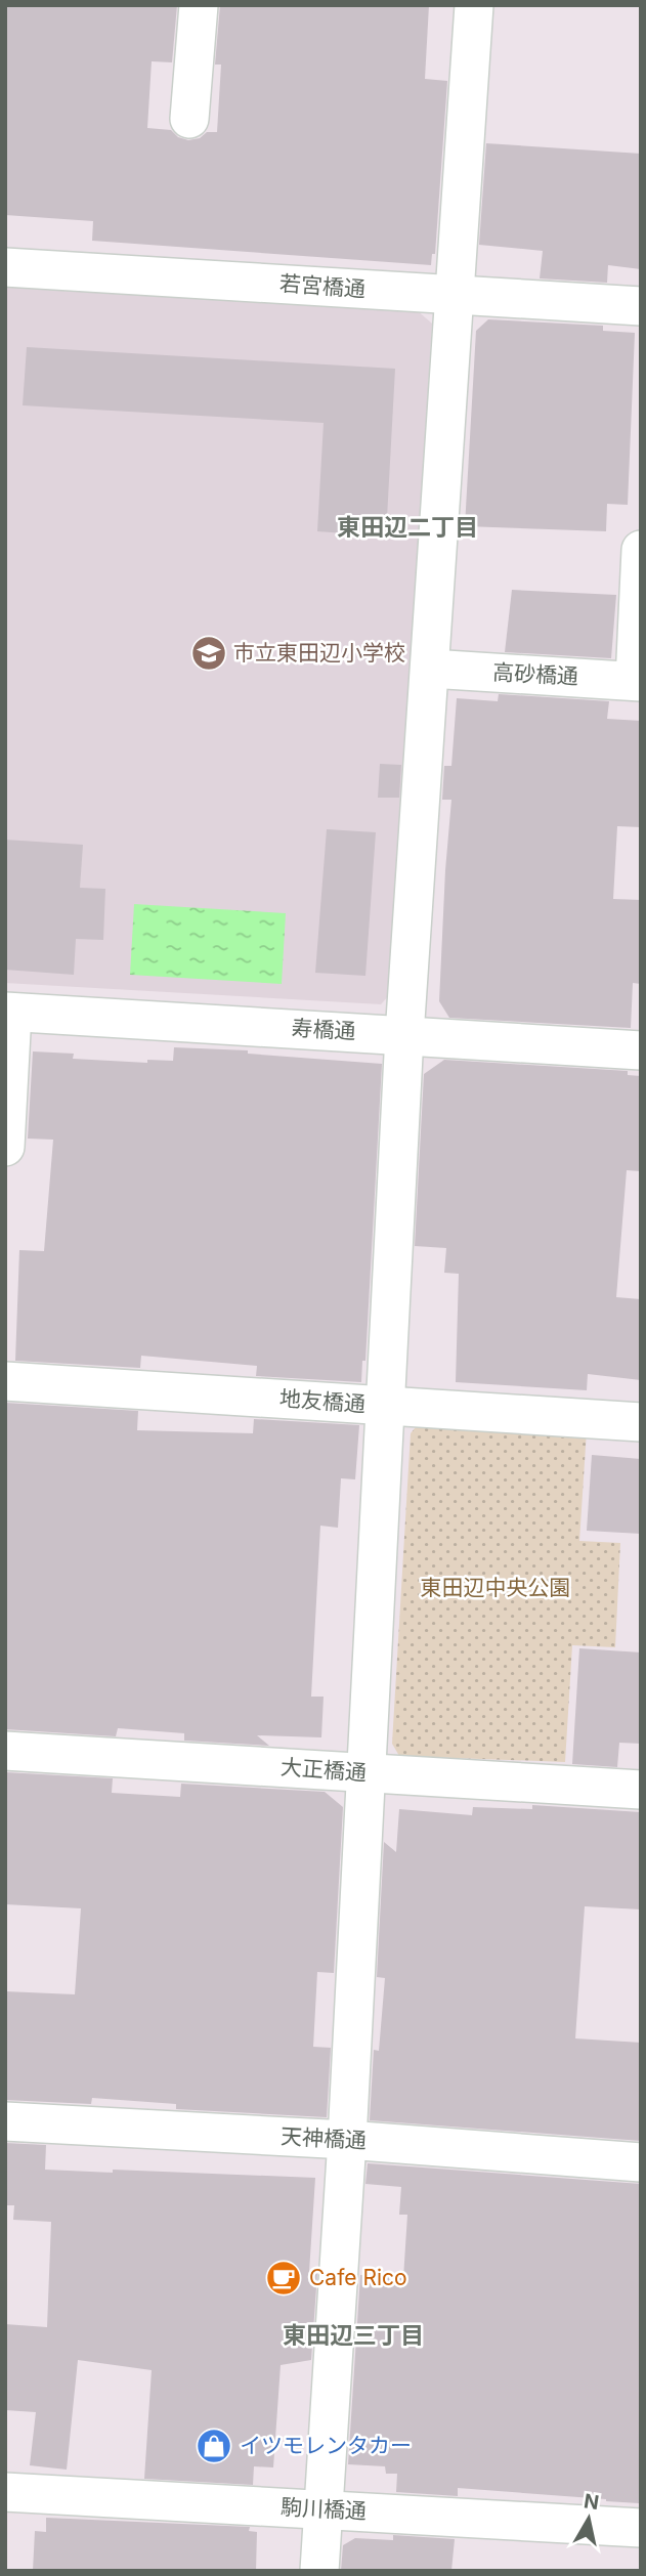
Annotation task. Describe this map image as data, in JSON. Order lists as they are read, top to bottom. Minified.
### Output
{"streets":{"street":["若宮橋通","高砂橋通","寿橋通","地友橋通","大正橋通","天神橋通","駒川橋通"]},"districts":["東田辺二丁目","東田辺三丁目"],"parks":["東田辺中央公園"],"places":{"school or university":["市立東田辺小学校"],"cafe":["Cafe Rico"],"shop":["イツモレンタカー"]},"north":"top"}
